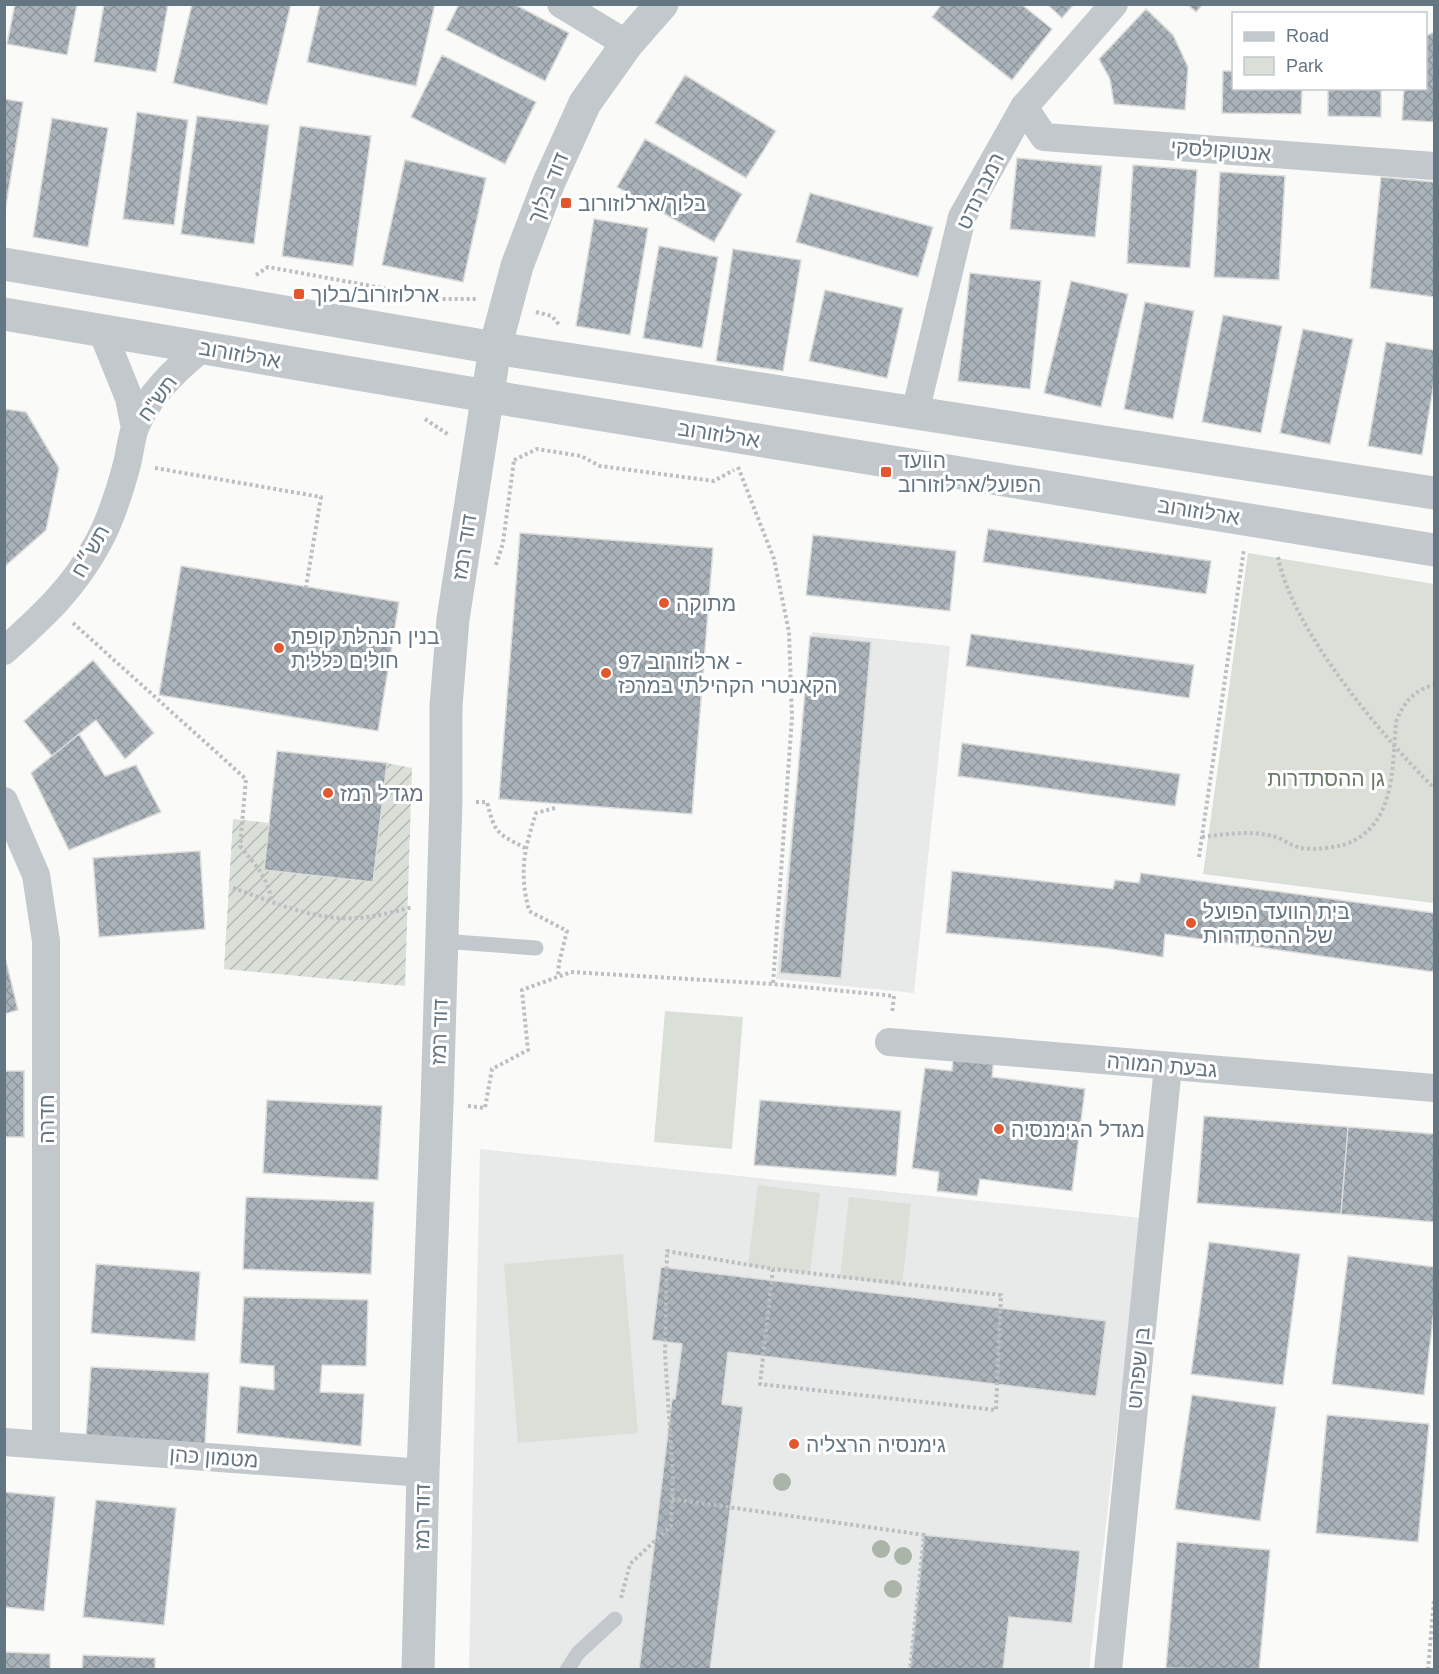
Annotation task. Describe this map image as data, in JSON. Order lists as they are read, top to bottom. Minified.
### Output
{"streets":{"street":["אנטוקולסקי","דוד בלוך","רמברנדט","ארלוזורוב","תש\"ח","דוד רמז","תש״ח","גבעת המורה","חדרה","בן שפרוט","מטמון כהן"]},"crossings":[["אנטוקולסקי","רמברנדט"],["דוד בלוך","ארלוזורוב"],["דוד בלוך","דוד רמז"],["ארלוזורוב","תש\"ח"],["ארלוזורוב","דוד רמז"],["תש\"ח","תש״ח"],["דוד רמז","מטמון כהן"],["גבעת המורה","בן שפרוט"],["חדרה","מטמון כהן"]],"parks":["גן ההסתדרות"],"places":{"transit":["בלוך/ארלוזורוב","ארלוזורוב/בלוך","הוועד הפועל/ארלוזורוב"],"other":["מתוקה","בנין הנהלת קופת חולים כללית","ארלוזורוב 97 - הקאנטרי הקהילתי במרכז","מגדל רמז","בית הוועד הפועל של ההסתדרות","מגדל הגימנסיה","גימנסיה הרצליה"]},"legend":["Road","Park"]}
